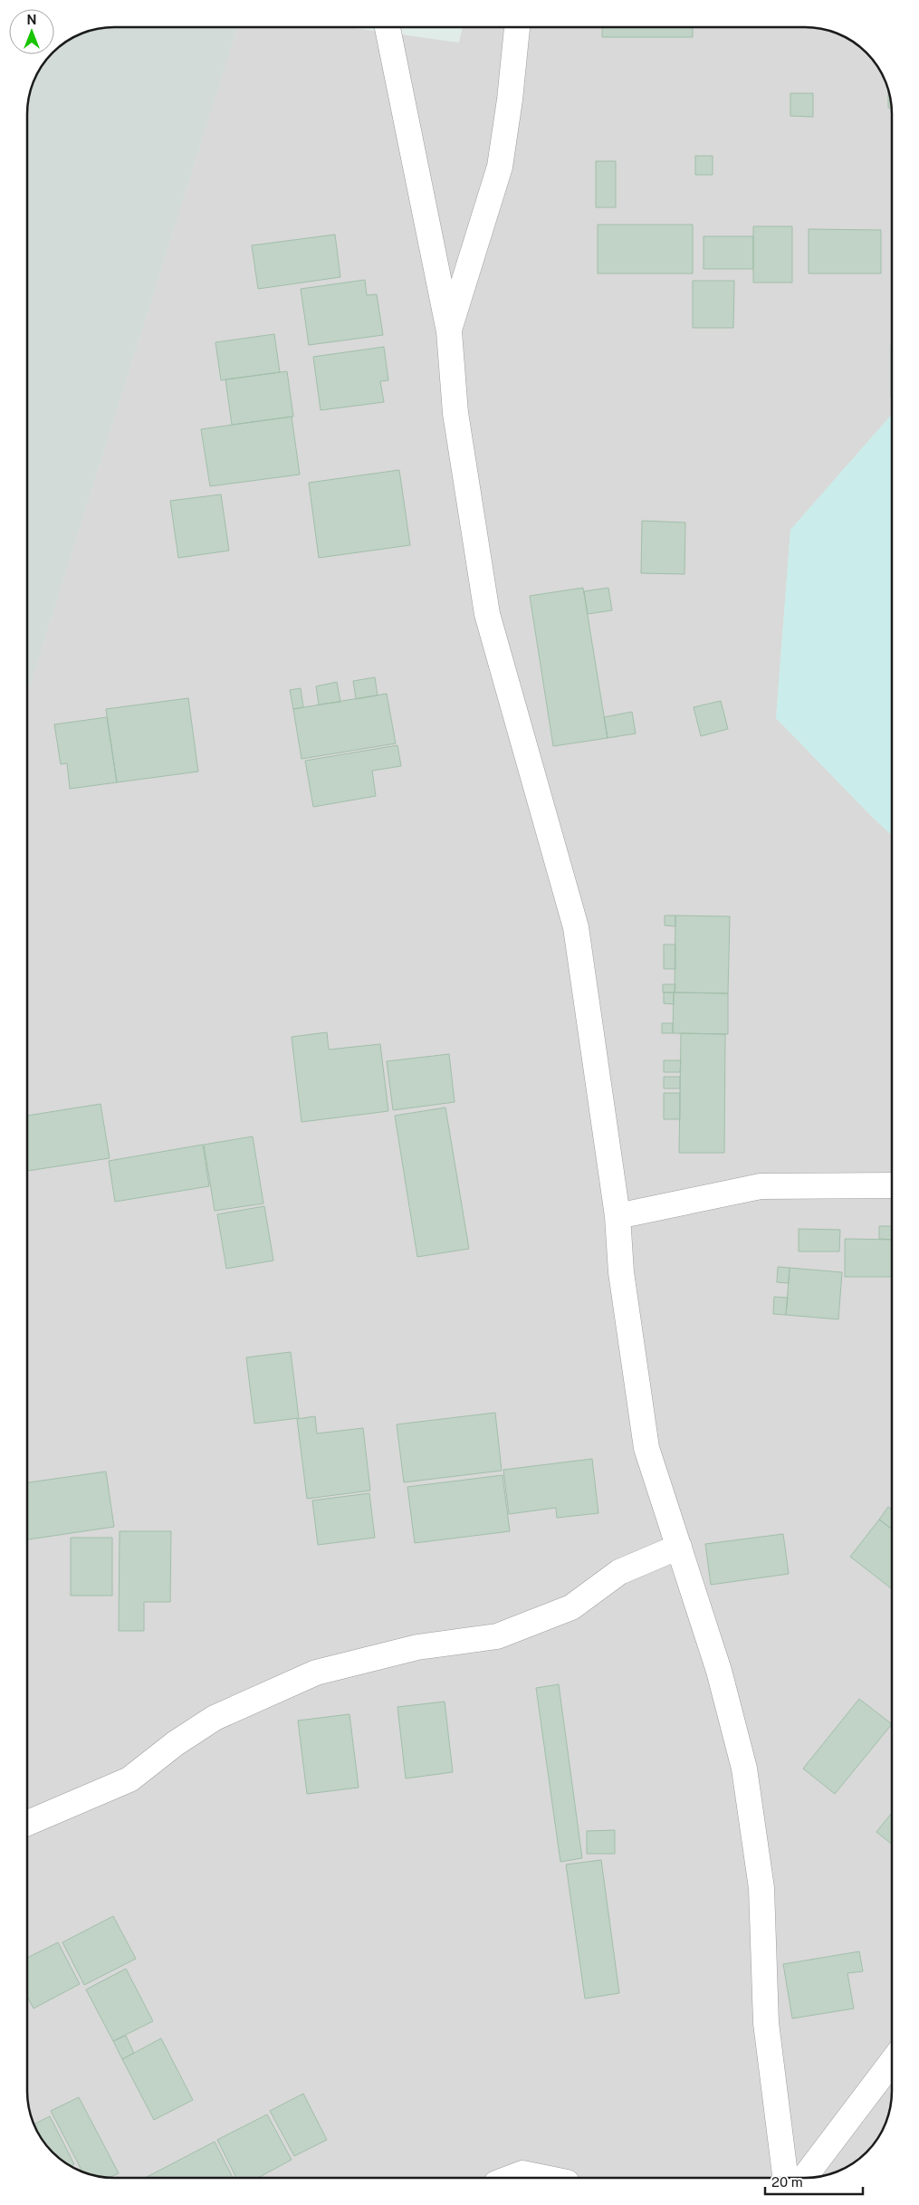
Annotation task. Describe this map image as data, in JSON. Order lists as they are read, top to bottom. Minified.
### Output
{"scale_bar":"20 m","north":"top"}
